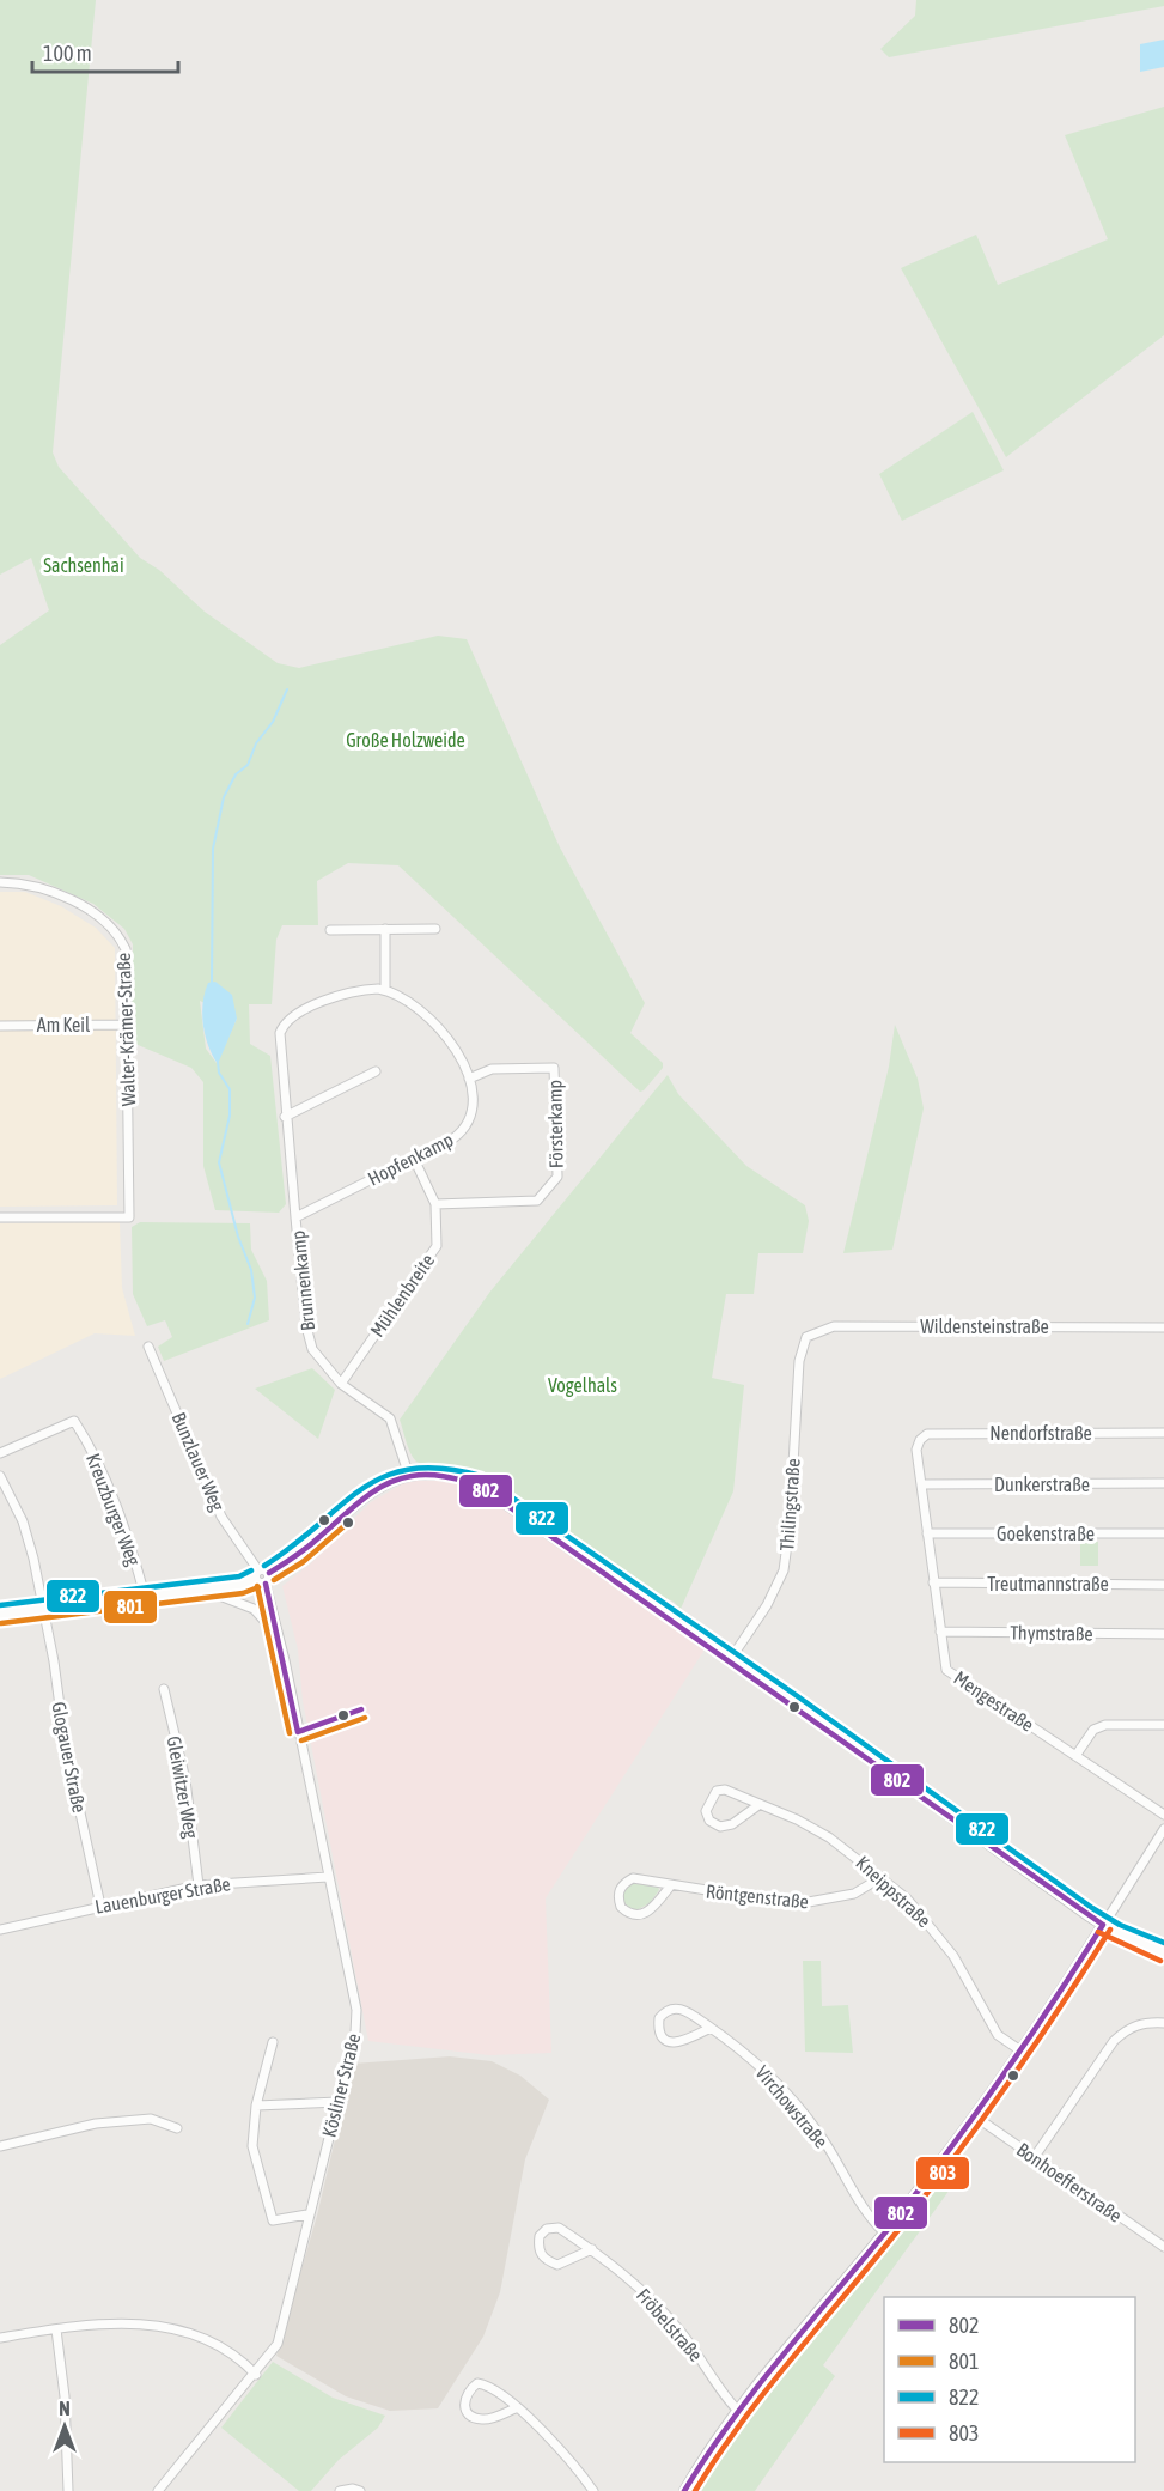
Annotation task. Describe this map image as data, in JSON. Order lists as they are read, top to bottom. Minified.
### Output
{"streets":{"street":["Am Keil","Walter-Krämer-Straße","Försterkamp","Hopfenkamp","Brunnenkamp","Mühlenbreite","Wildensteinstraße","Nendorfstraße","Bunzlauer Weg","Dunkerstraße","Thilingstraße","Kreuzburger Weg","Goekenstraße","Treutmannstraße","Thymstraße","Mengestraße","Glogauer Straße","Gleiwitzer Weg","Kneippstraße","Lauenburger Straße","Röntgenstraße","Kösliner Straße","Virchowstraße","Bonhoefferstraße","Fröbelstraße"]},"crossings":[["Am Keil","Walter-Krämer-Straße"],["Försterkamp","Hopfenkamp"],["Försterkamp","Mühlenbreite"],["Hopfenkamp","Brunnenkamp"],["Hopfenkamp","Mühlenbreite"],["Brunnenkamp","Mühlenbreite"],["Wildensteinstraße","Thilingstraße"],["Nendorfstraße","Mengestraße"],["Bunzlauer Weg","Kösliner Straße"],["Dunkerstraße","Mengestraße"],["Goekenstraße","Mengestraße"],["Treutmannstraße","Mengestraße"],["Thymstraße","Mengestraße"],["Glogauer Straße","Lauenburger Straße"],["Gleiwitzer Weg","Lauenburger Straße"],["Kneippstraße","Röntgenstraße"],["Lauenburger Straße","Kösliner Straße"]],"parks":["Sachsenhai","Große Holzweide","Vogelhals"],"lines":["transit line 822","transit line 802","transit line 801","transit line 803"],"legend":["802","801","822","803"],"scale_bar":"100 m","north":"top"}
